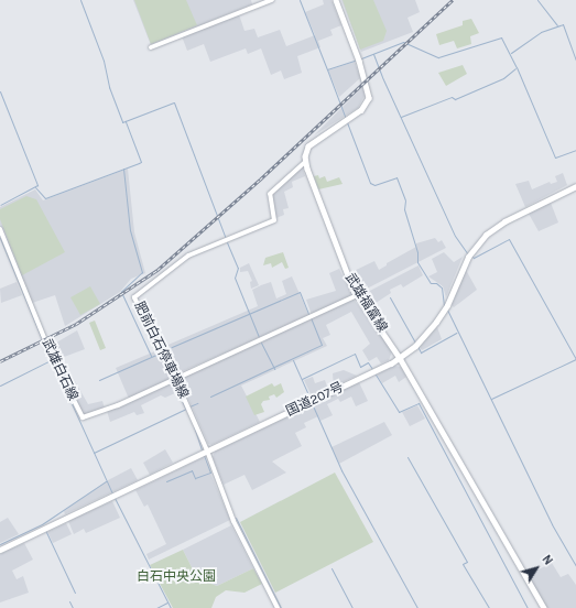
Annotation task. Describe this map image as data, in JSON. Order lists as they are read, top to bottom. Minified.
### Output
{"streets":{"highway":["国道207号"],"main road":["武雄福富線","肥前白石停車場線","武雄白石線"]},"crossings":[["武雄福富線","肥前白石停車場線"],["武雄福富線","国道207号"],["肥前白石停車場線","武雄白石線"],["肥前白石停車場線","国道207号"]],"parks":["白石中央公園"],"north":"top right"}
